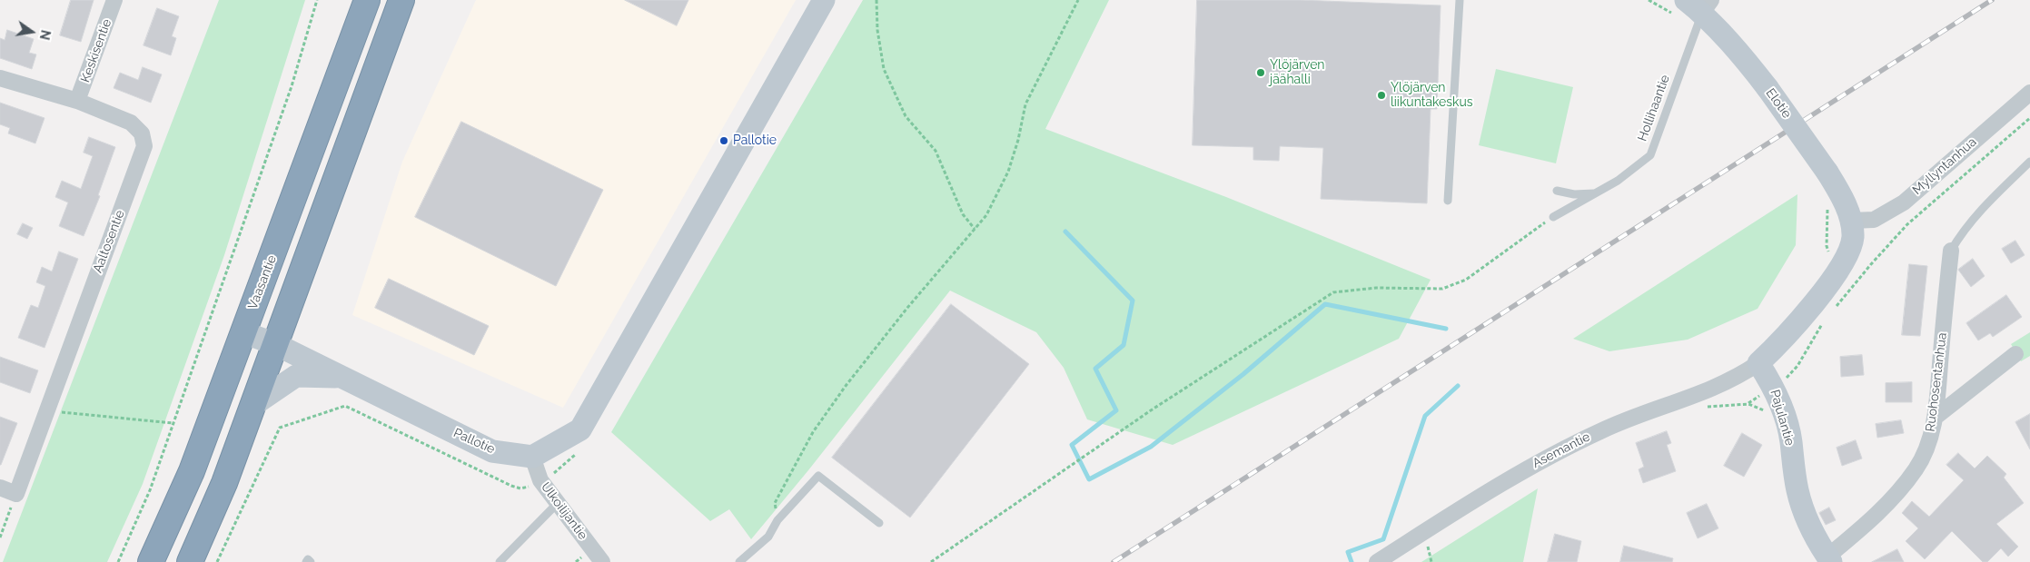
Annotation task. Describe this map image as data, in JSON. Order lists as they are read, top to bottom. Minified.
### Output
{"streets":{"highway":["Vaasantie"],"street":["Keskisentie","Elotie","Myllyntanhua","Aaltosentie","Ruohosentanhua","Pajulantie","Pallotie","Asemantie","Ulkoilijantie"],"lane":["Hollihaantie"]},"crossings":[["Keskisentie","Aaltosentie"],["Elotie","Hollihaantie"],["Elotie","Myllyntanhua"],["Vaasantie","Pallotie"],["Ruohosentanhua","Pajulantie"],["Pajulantie","Asemantie"],["Pallotie","Ulkoilijantie"]],"places":["Ylöjärven jäähalli","Ylöjärven liikuntakeskus","Pallotie"],"north":"right"}
